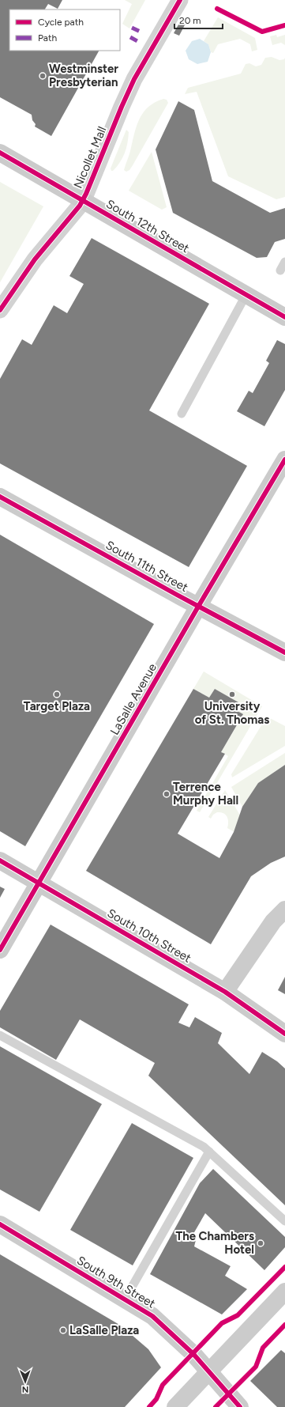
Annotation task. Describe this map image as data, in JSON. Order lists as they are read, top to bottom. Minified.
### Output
{"streets":{"street":["Nicollet Mall","South 12th Street","South 11th Street","LaSalle Avenue","South 10th Street","South 9th Street"]},"crossings":[["Nicollet Mall","South 12th Street"],["South 11th Street","LaSalle Avenue"],["LaSalle Avenue","South 10th Street"]],"places":["Westminster Presbyterian","Target Plaza","University of St. Thomas","Terrence Murphy Hall","The Chambers Hotel","LaSalle Plaza"],"legend":["Cycle path","Path"],"scale_bar":"20 m","north":"bottom"}
